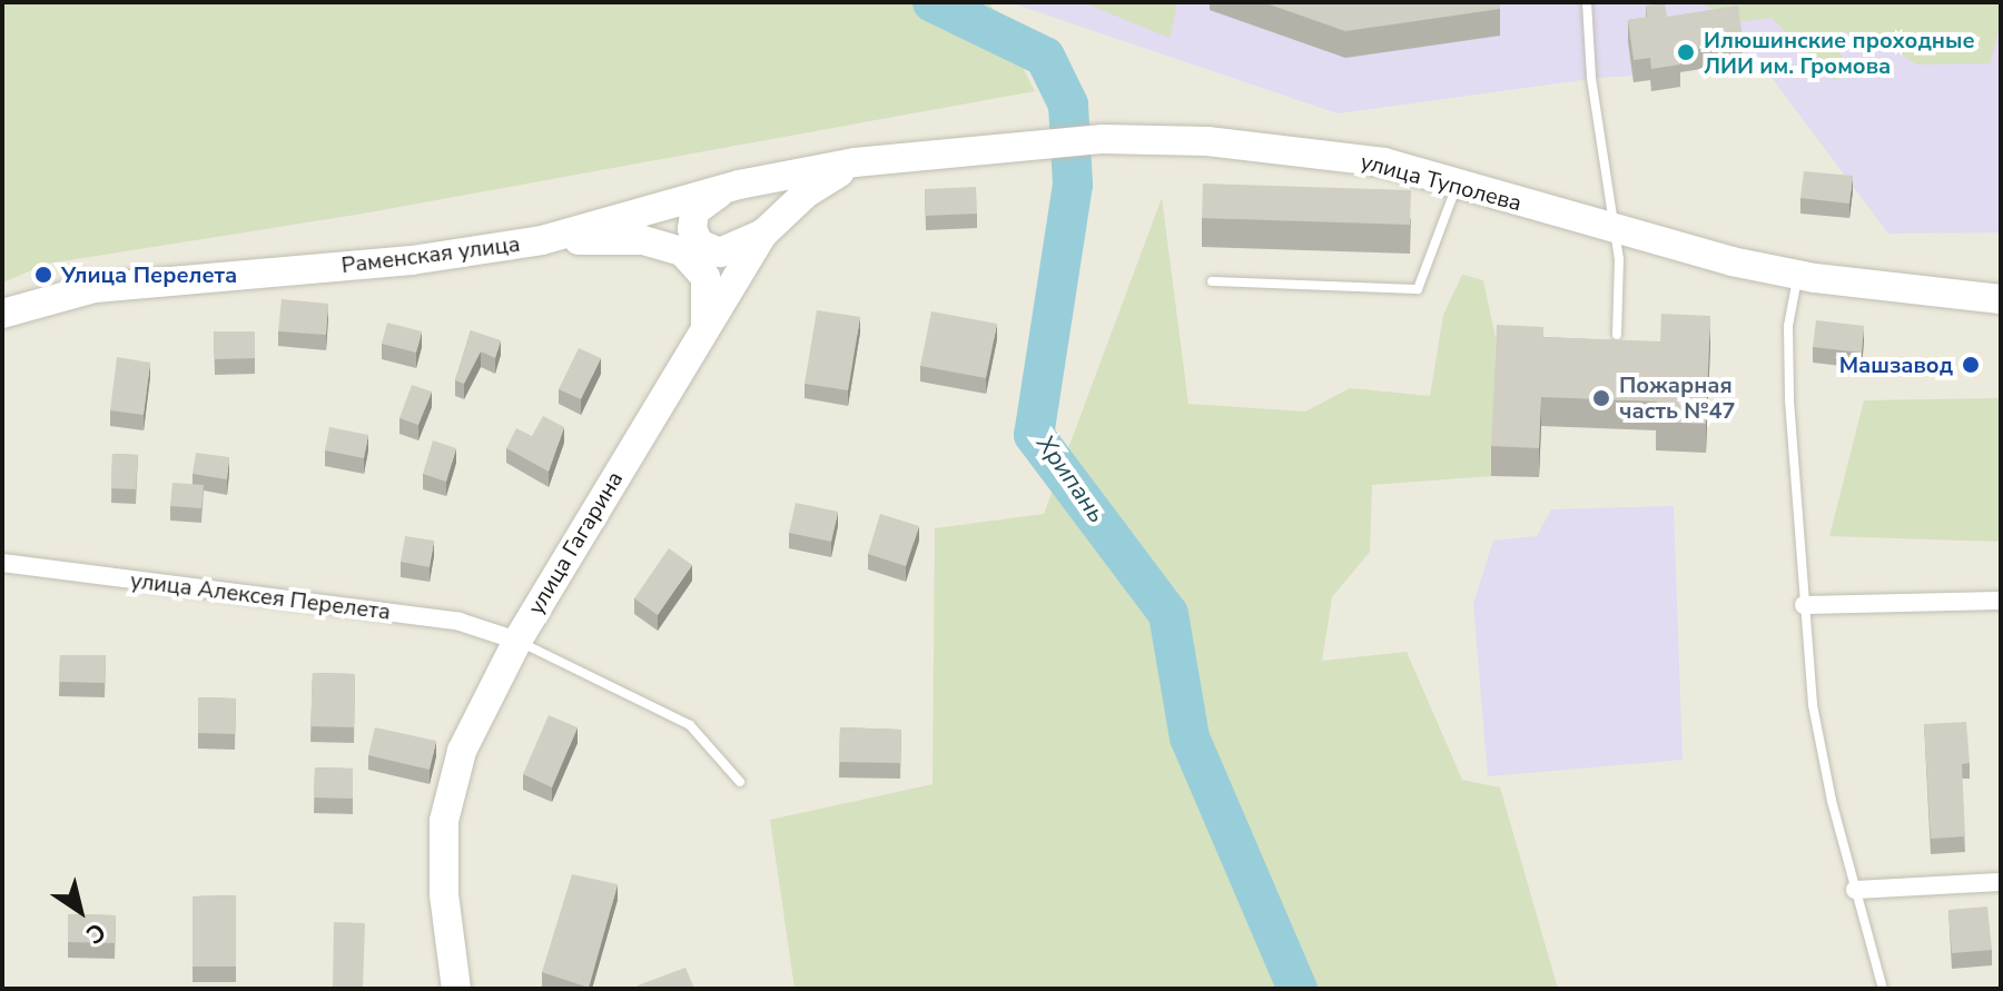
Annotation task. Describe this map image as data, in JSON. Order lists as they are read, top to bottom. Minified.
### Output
{"streets":{"main road":["улица Туполева","Раменская улица","улица Гагарина"],"street":["улица Алексея Перелета"]},"crossings":[["улица Туполева","Раменская улица"],["улица Туполева","улица Гагарина"],["Раменская улица","улица Гагарина"],["улица Гагарина","улица Алексея Перелета"]],"water":["Хрипань"],"places":["Илюшинские проходные ЛИИ им. Громова","Улица Перелета","Машзавод","Пожарная часть №47"],"north":"bottom right"}
